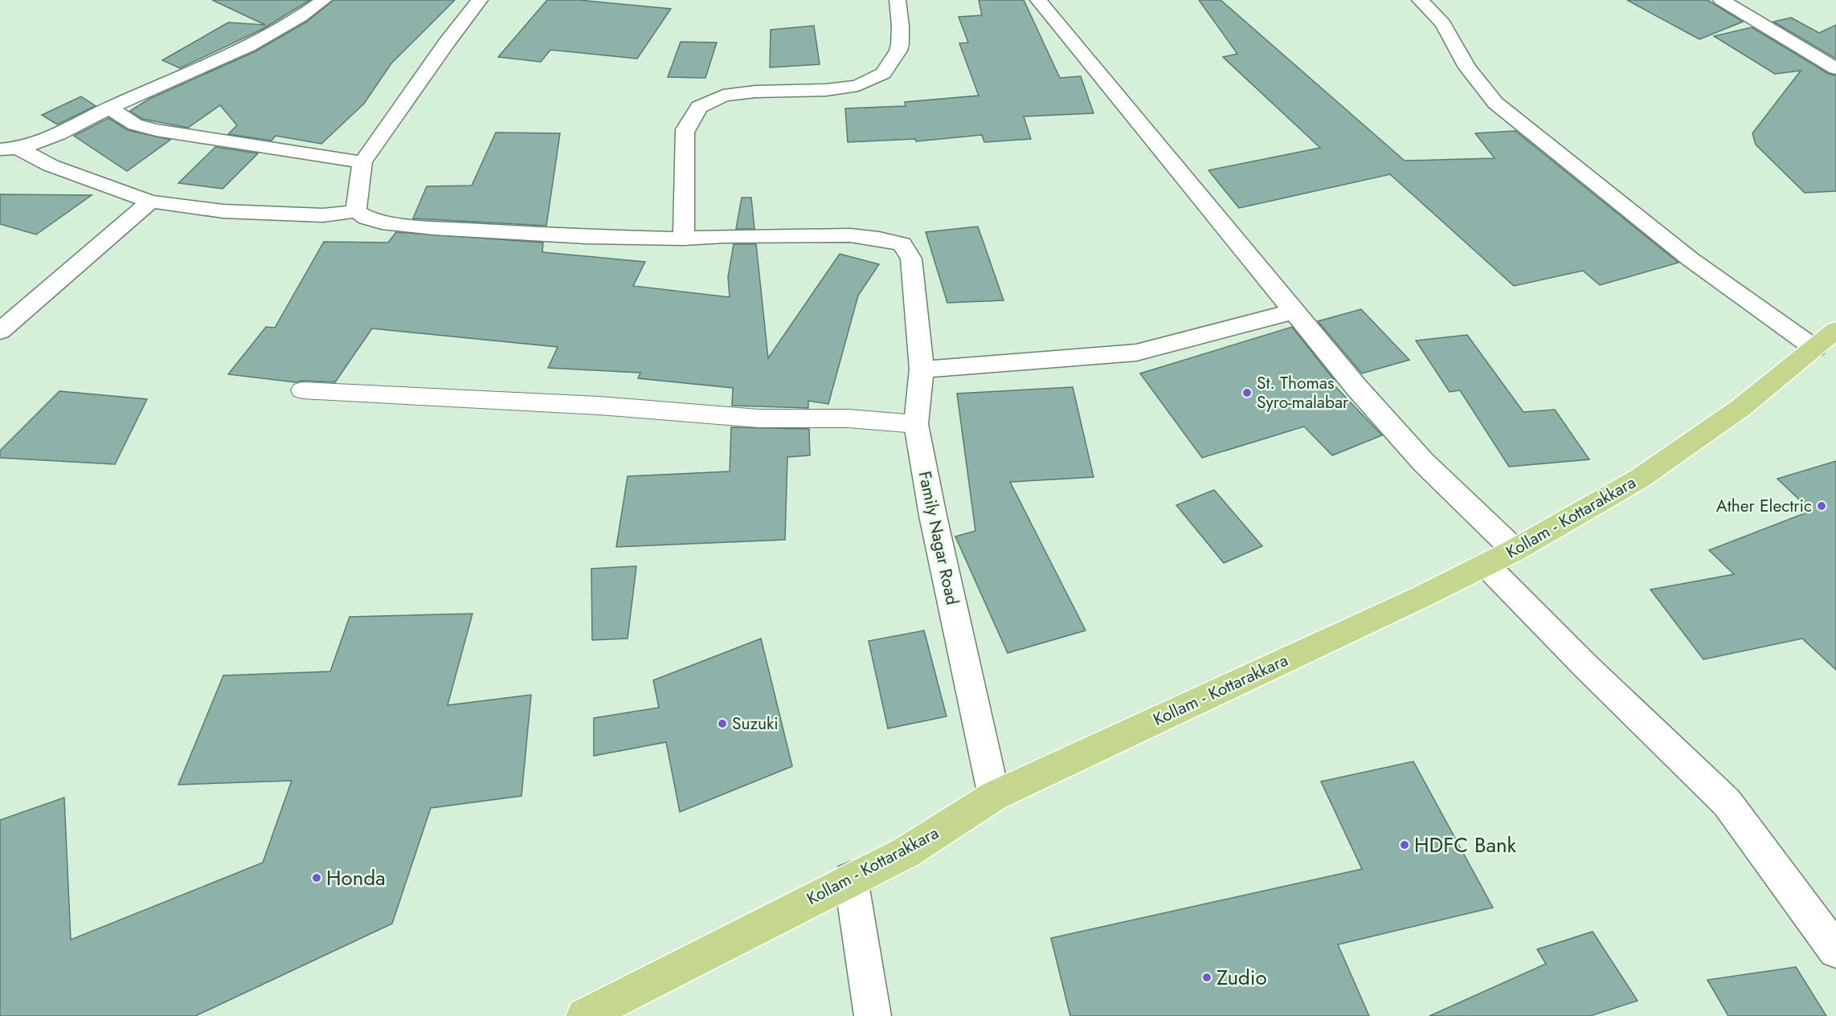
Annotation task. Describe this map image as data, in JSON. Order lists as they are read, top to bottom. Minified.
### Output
{"streets":{"main road":["Kollam - Kottarakkara"],"street":["Family Nagar Road"]},"crossings":[["Kollam - Kottarakkara","Family Nagar Road"]],"places":["St. Thomas Syro-malabar","Ather Electric","Suzuki","HDFC Bank","Honda","Zudio"]}
